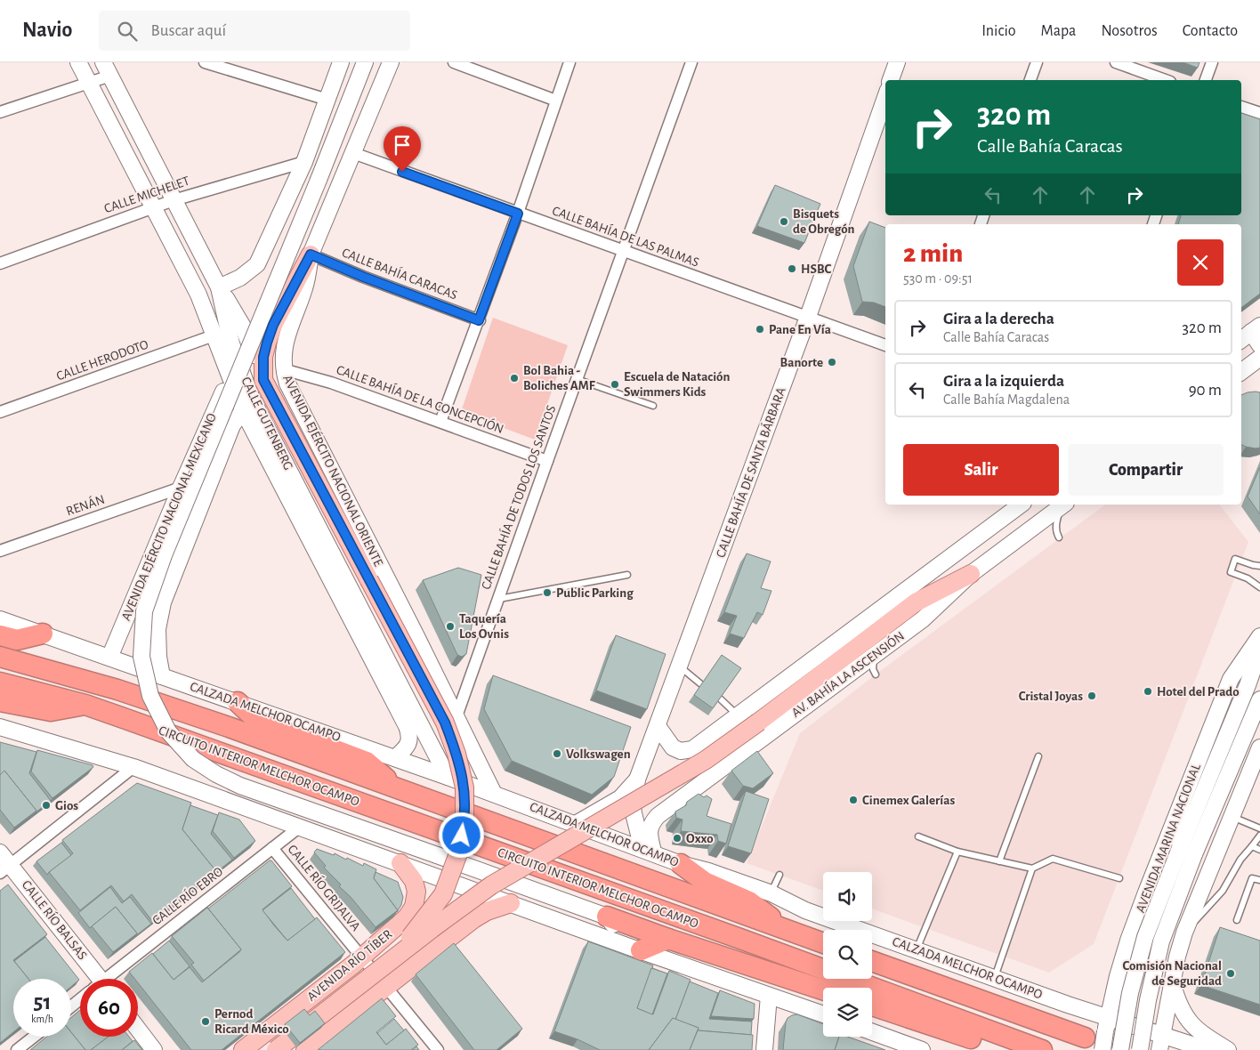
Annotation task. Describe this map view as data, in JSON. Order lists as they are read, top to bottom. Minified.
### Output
{"streets":{"highway":["CIRCUITO INTERIOR MELCHOR OCAMPO"],"main road":["CALLE GUTENBERG","AVENIDA EJÉRCITO NACIONAL ORIENTE","CALLE BAHÍA DE SANTA BÁRBARA","AVENIDA EJÉRCITO NACIONAL MEXICANO","AV. BAHÍA LA ASCENSIÓN","CALZADA MELCHOR OCAMPO","AVENIDA MARINA NACIONAL","CALLE RÍO BALSAS","AVENIDA RÍO TÍBER"],"street":["CALLE MICHELET","CALLE BAHÍA DE LAS PALMAS","CALLE BAHÍA CARACAS","CALLE HERODOTO","CALLE BAHÍA DE LA CONCEPCIÓN","CALLE BAHÍA DE TODOS LOS SANTOS","RENÁN","CALLE RÍO GRIJALVA","CALLE RÍO EBRO"]},"crossings":[["CALLE MICHELET","CALLE GUTENBERG"],["CALLE BAHÍA DE LAS PALMAS","AVENIDA EJÉRCITO NACIONAL ORIENTE"],["CALLE BAHÍA DE LAS PALMAS","CALLE BAHÍA DE SANTA BÁRBARA"],["CALLE BAHÍA DE LAS PALMAS","CALLE BAHÍA DE TODOS LOS SANTOS"],["CALLE BAHÍA CARACAS","AVENIDA EJÉRCITO NACIONAL ORIENTE"],["CALLE HERODOTO","CALLE GUTENBERG"],["CALLE BAHÍA DE LA CONCEPCIÓN","AVENIDA EJÉRCITO NACIONAL ORIENTE"],["CALLE BAHÍA DE LA CONCEPCIÓN","CALLE BAHÍA DE TODOS LOS SANTOS"],["CALLE GUTENBERG","AVENIDA EJÉRCITO NACIONAL MEXICANO"],["CALLE GUTENBERG","CALZADA MELCHOR OCAMPO"],["AVENIDA EJÉRCITO NACIONAL ORIENTE","CALLE BAHÍA DE TODOS LOS SANTOS"],["AVENIDA EJÉRCITO NACIONAL ORIENTE","CALZADA MELCHOR OCAMPO"],["RENÁN","AVENIDA EJÉRCITO NACIONAL MEXICANO"],["AVENIDA EJÉRCITO NACIONAL MEXICANO","CALZADA MELCHOR OCAMPO"],["AV. BAHÍA LA ASCENSIÓN","CALZADA MELCHOR OCAMPO"],["CALZADA MELCHOR OCAMPO","AVENIDA MARINA NACIONAL"],["CALLE RÍO GRIJALVA","CALLE RÍO EBRO"],["CALLE RÍO GRIJALVA","AVENIDA RÍO TÍBER"]],"places":["Bisquets de Obregón","HSBC","Pane En Vía","Banorte","Bol Bahia - Boliches AMF","Escuela de Natación Swimmers Kids","Public Parking","Taquería Los Ovnis","Hotel del Prado","Cristal Joyas","Volkswagen","Cinemex Galerías","Gios","Oxxo","Comisión Nacional de Seguridad","Pernod Ricard México"],"page":{"header":"Navio","search":"Buscar aquí","nav":["Inicio","Mapa","Nosotros","Contacto"],"turn":["320 m","Calle Bahía Caracas"],"heading":["2 min","530 m · 09:51"],"list":[{"name":"Gira a la derecha","note":"Calle Bahía Caracas","value":"320 m"},{"name":"Gira a la izquierda","note":"Calle Bahía Magdalena","value":"90 m"}],"buttons":["Salir","Compartir"],"speed":"51 km/h","limit":"60"}}
